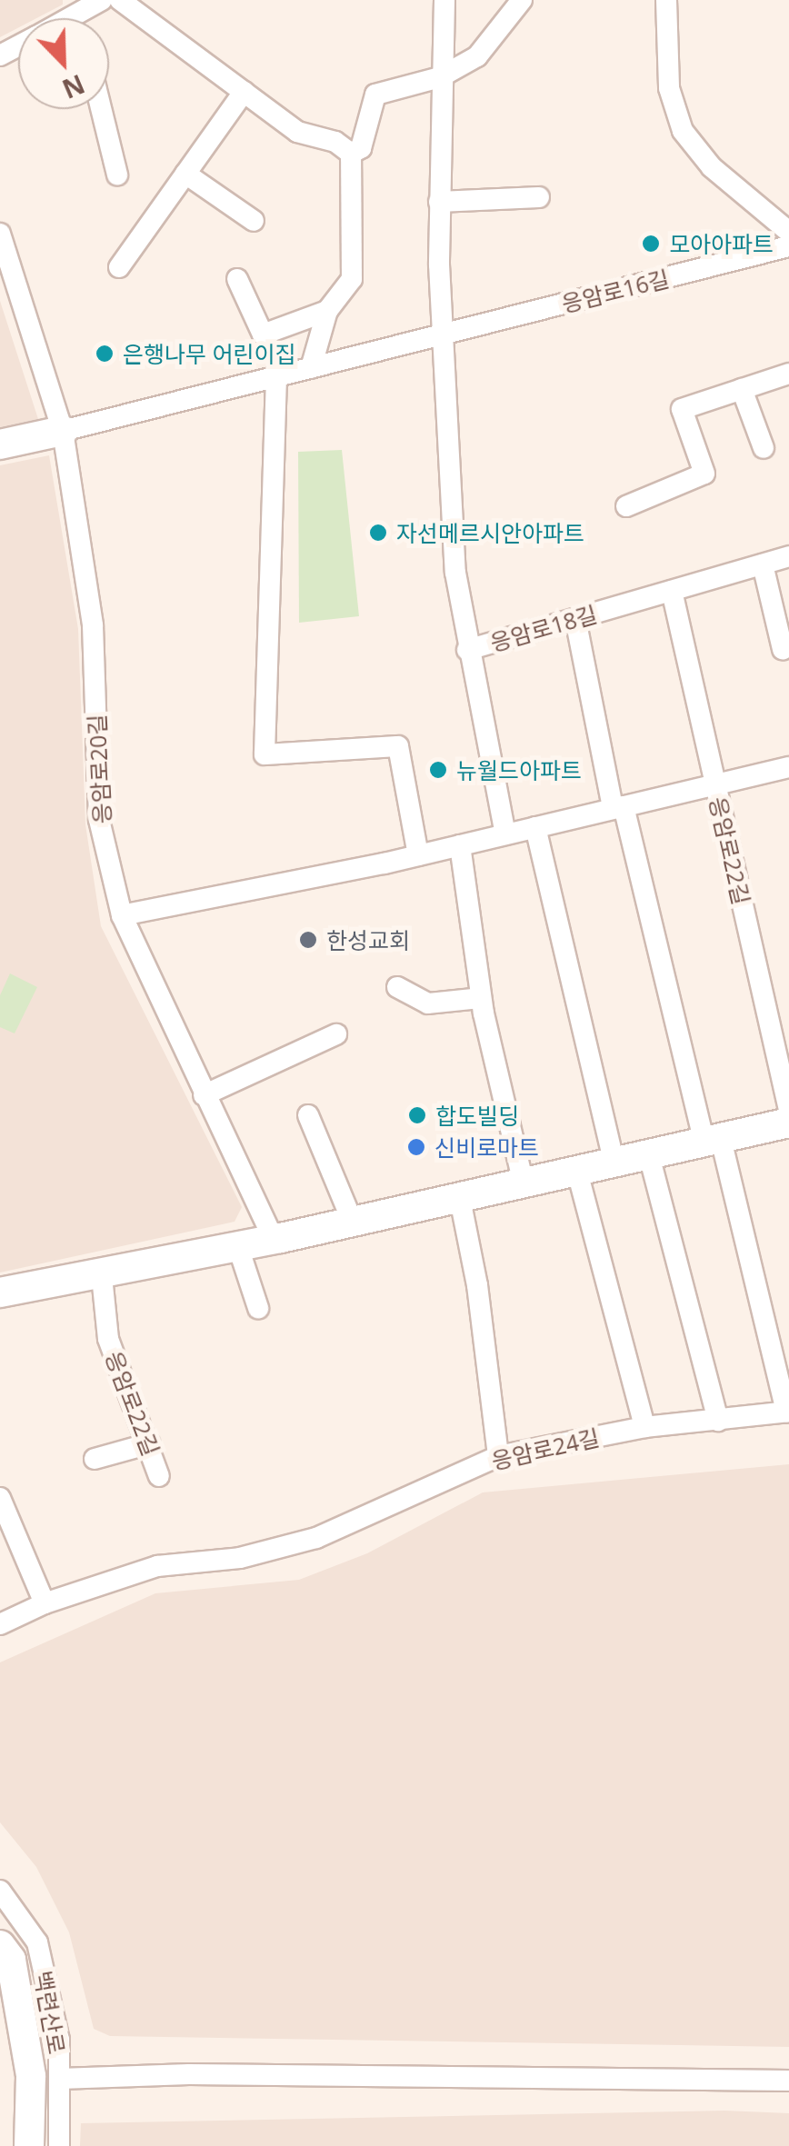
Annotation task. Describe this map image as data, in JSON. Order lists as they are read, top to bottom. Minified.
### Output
{"streets":{"street":["응암로16길","응암로18길","응암로20길","응암로22길","응암로24길","백련산로"]},"crossings":[["응암로16길","응암로18길"],["응암로16길","응암로20길"],["응암로18길","응암로22길"]],"places":["모아아파트","은행나무 어린이집","자선메르시안아파트","뉴월드아파트","한성교회","합도빌딩","신비로마트"],"north":"bottom right"}
